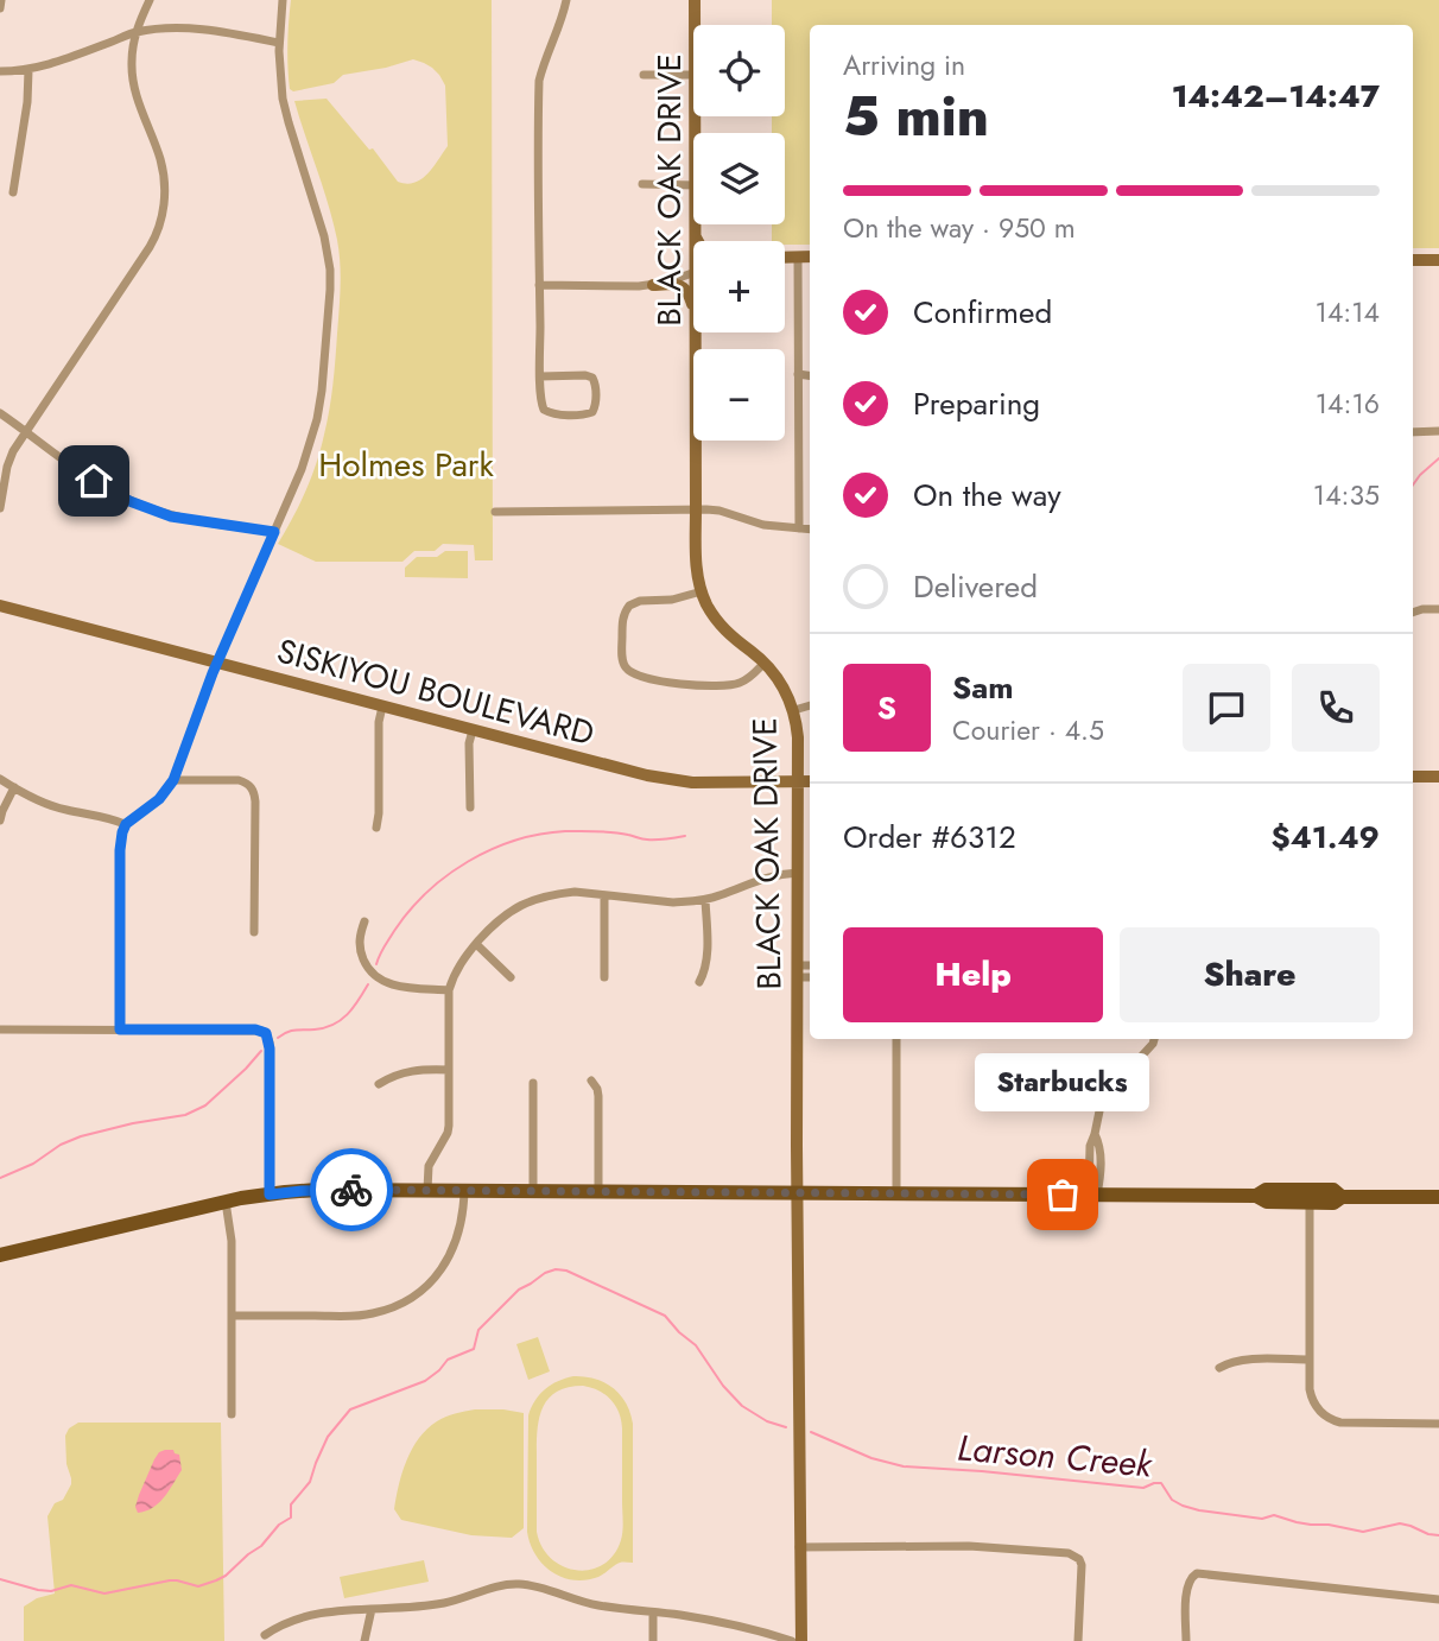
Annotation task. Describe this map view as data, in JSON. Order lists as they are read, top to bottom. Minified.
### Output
{"streets":{"street":["BLACK OAK DRIVE","SISKIYOU BOULEVARD"]},"crossings":[["BLACK OAK DRIVE","SISKIYOU BOULEVARD"]],"water":["Larson Creek"],"parks":["Holmes Park"],"places":["Starbucks"],"page":{"map_buttons":["+","−"],"heading":["5 min","Arriving in","14:42–14:47"],"panel":["Sam","Courier · 4.5","Order #6312","$41.49"],"bar":"On the way · 950 m","list":[["Confirmed","14:14"],["Preparing","14:16"],["On the way","14:35"],"Delivered"],"round":"S","buttons":["Help","Share"],"bubble":"Starbucks"}}
